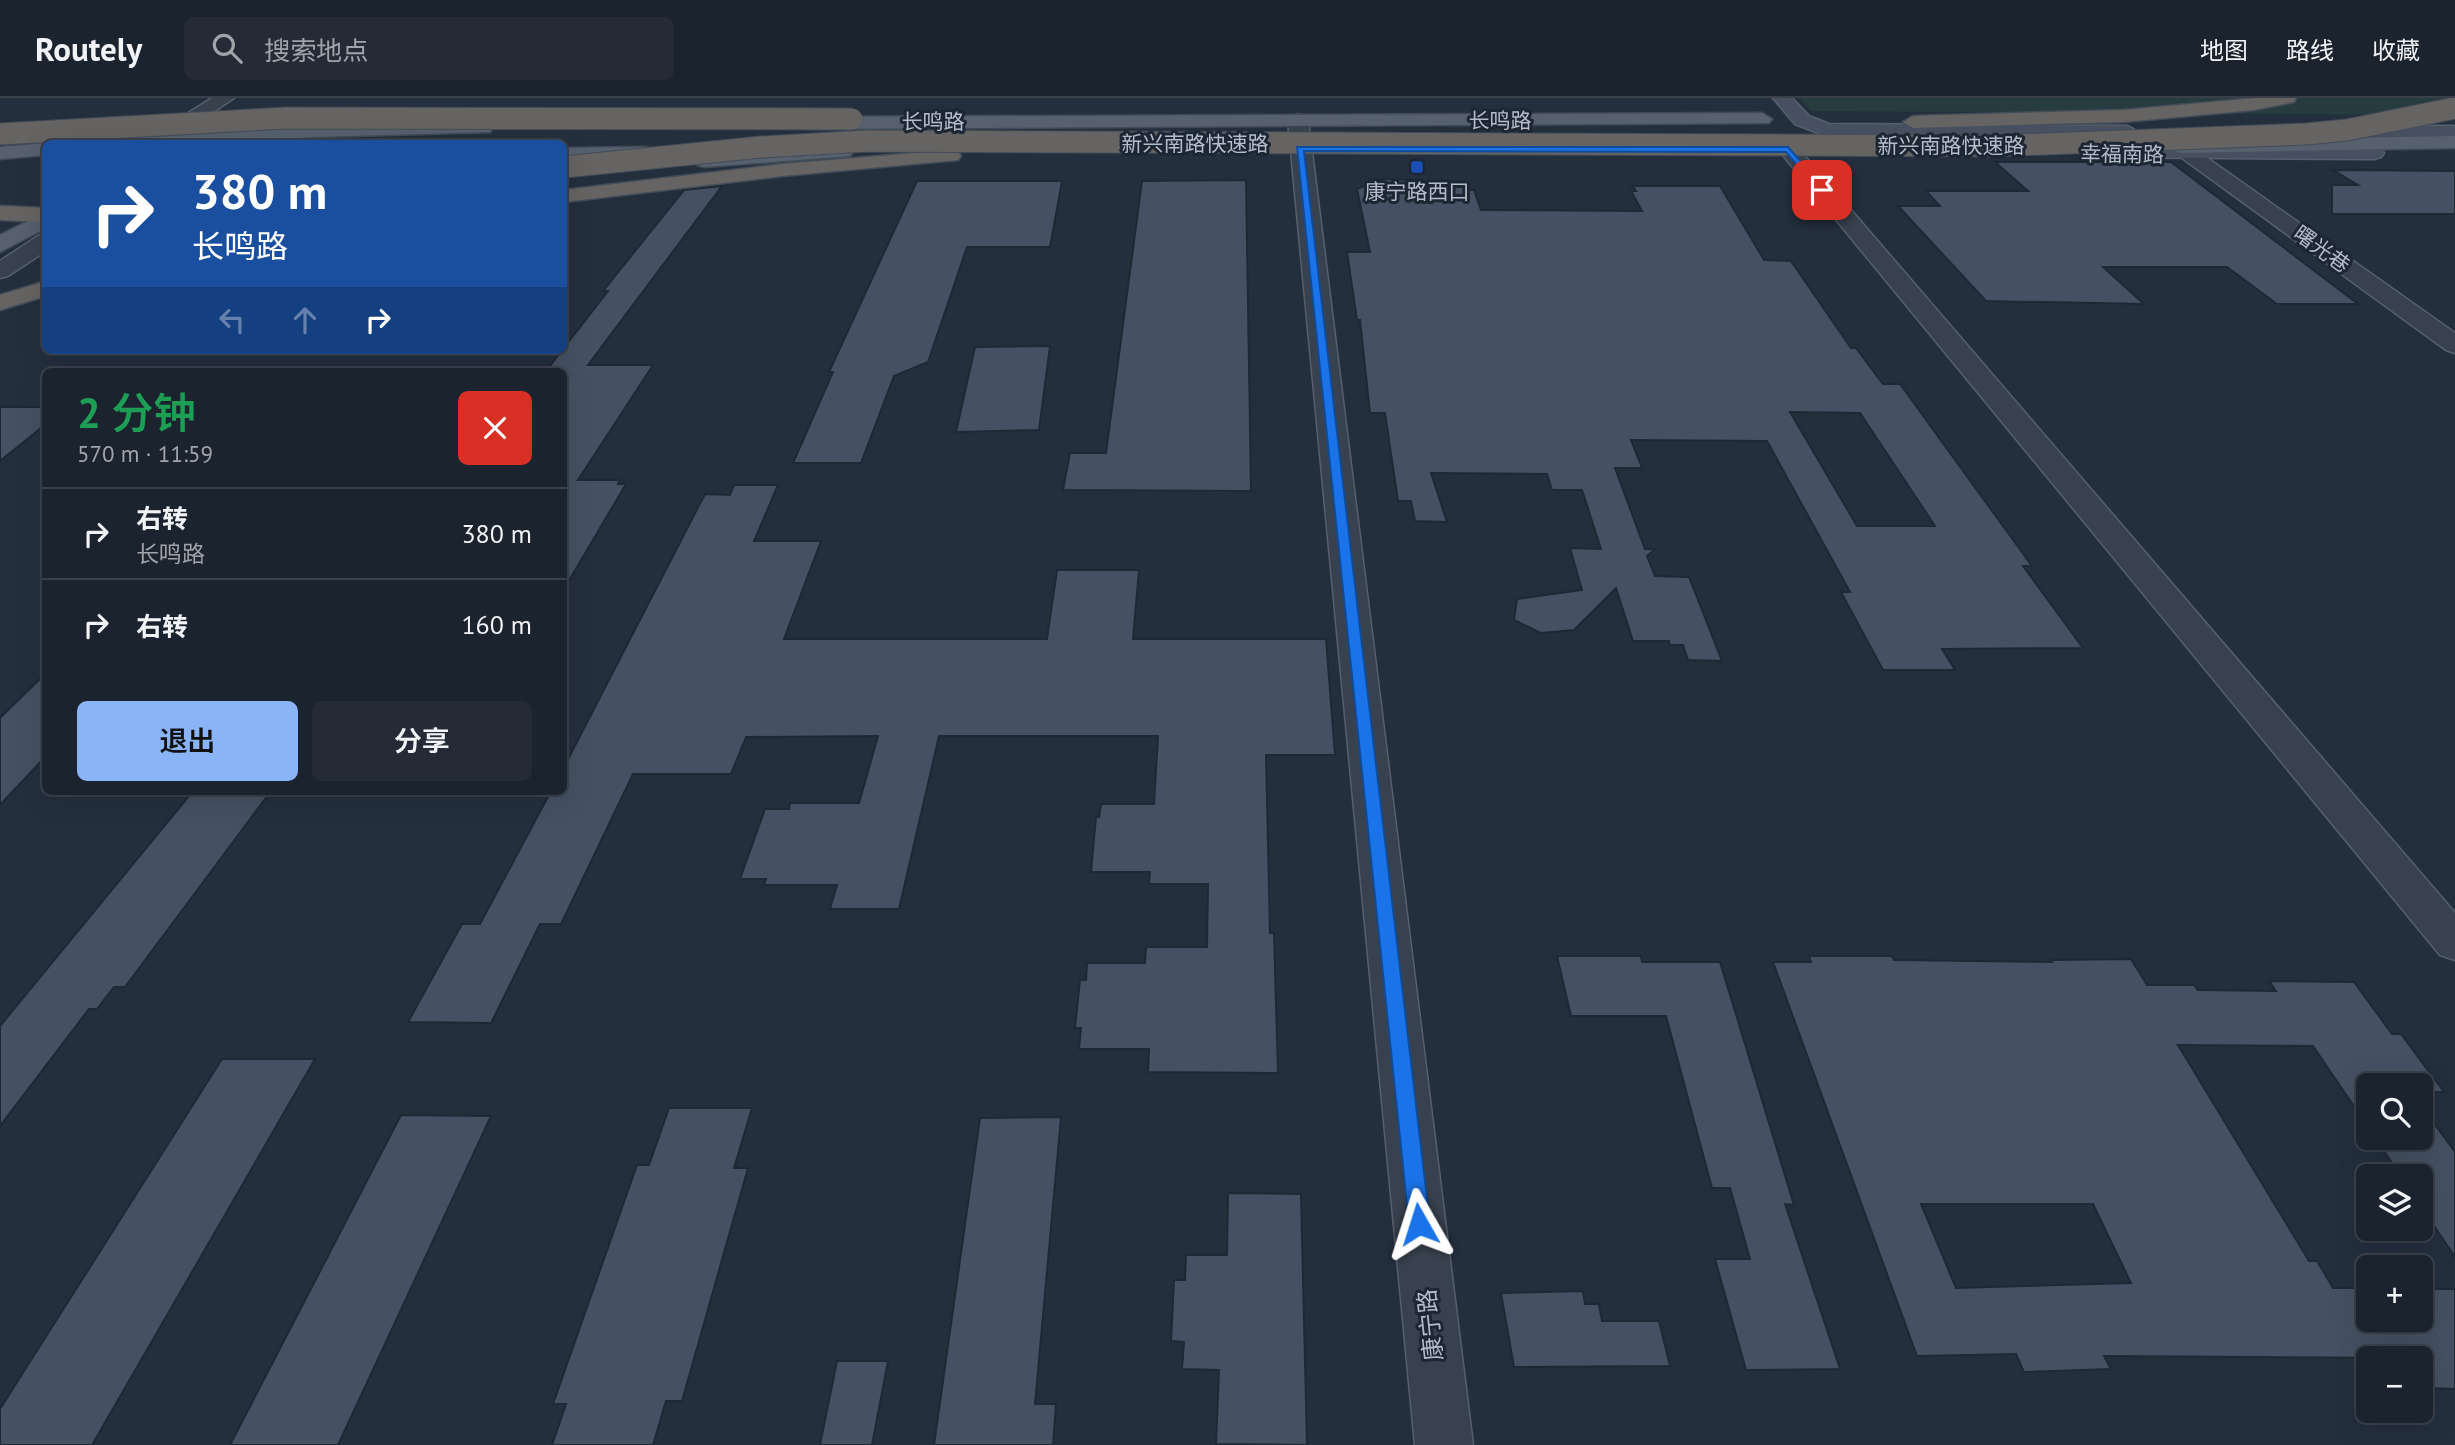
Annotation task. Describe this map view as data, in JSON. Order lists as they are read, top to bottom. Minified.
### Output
{"streets":{"highway":["新兴南路快速路"],"main road":["长鸣路","幸福南路"],"street":["曙光巷","康宁路"]},"crossings":[["长鸣路","幸福南路"],["长鸣路","康宁路"],["幸福南路","曙光巷"]],"places":{"transit":["康宁路西口"]},"page":{"header":"Routely","search":"搜索地点","nav":["地图","路线","收藏"],"turn":["380 m","长鸣路"],"heading":["2 分钟","570 m · 11:59"],"list":[{"name":"右转","note":"长鸣路","value":"380 m"},{"name":"右转","value":"160 m"}],"buttons":["退出","分享"],"map_buttons":["+","−"]}}
